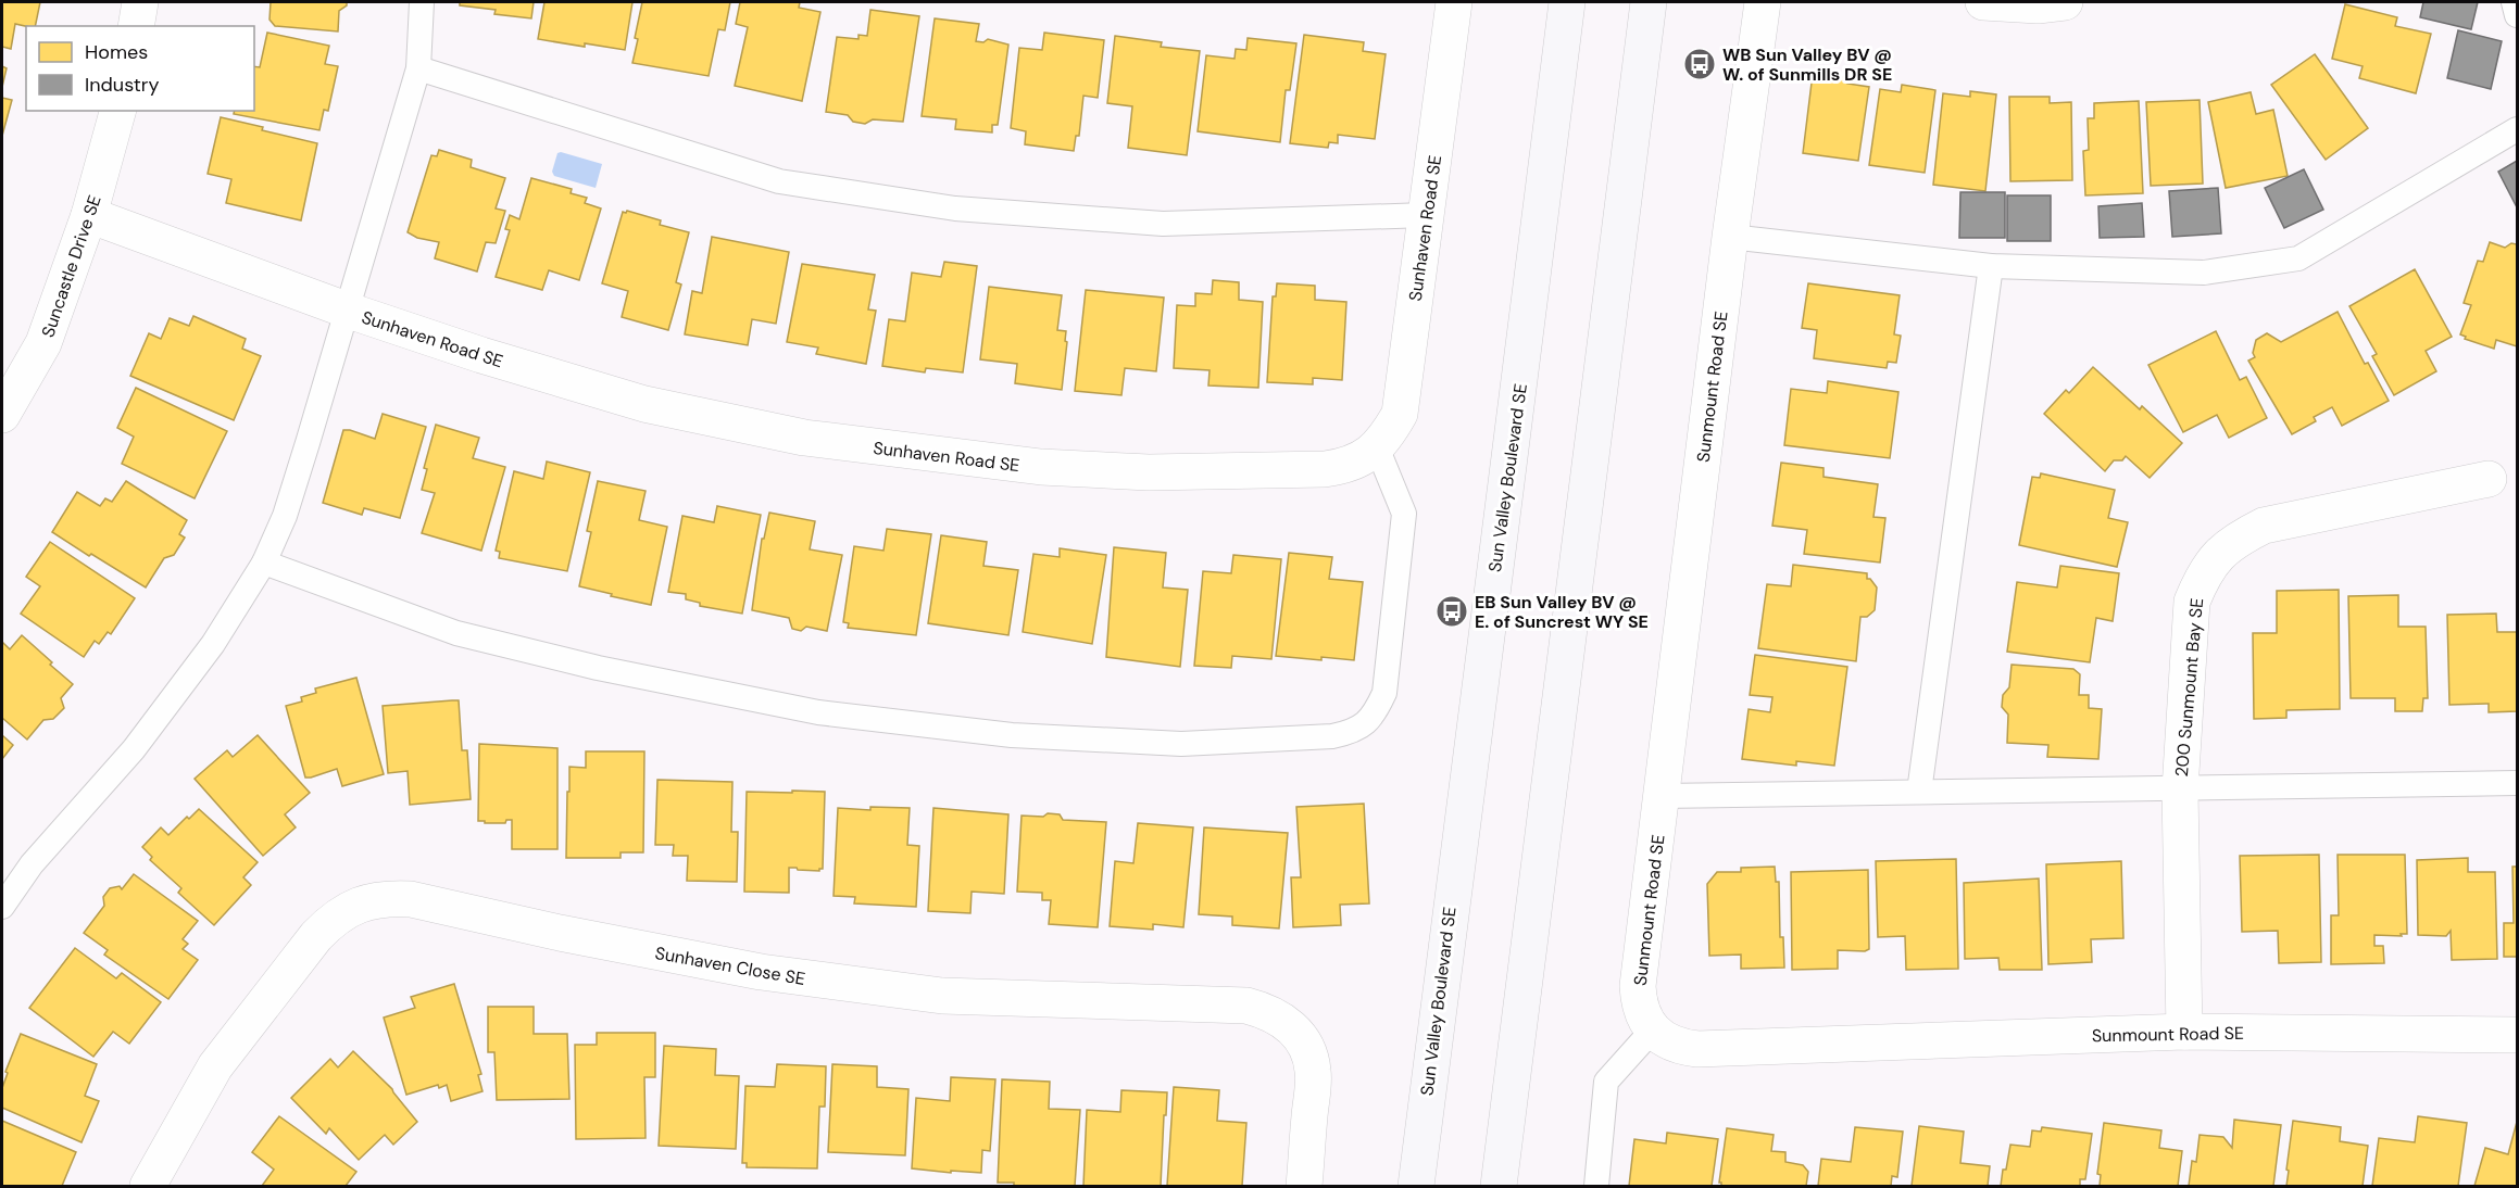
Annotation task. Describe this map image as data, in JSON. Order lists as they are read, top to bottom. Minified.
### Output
{"streets":{"main road":["Sun Valley Boulevard SE"],"street":["Sunhaven Road SE","Suncastle Drive SE","Sunmount Road SE","200 Sunmount Bay SE","Sunhaven Close SE"]},"crossings":[["Sunhaven Road SE","Suncastle Drive SE"],["Sunmount Road SE","200 Sunmount Bay SE"]],"places":{"bus stop":["WB Sun Valley BV @ W. of Sunmills DR SE","EB Sun Valley BV @ E. of Suncrest WY SE"]},"legend":["Homes","Industry"]}
